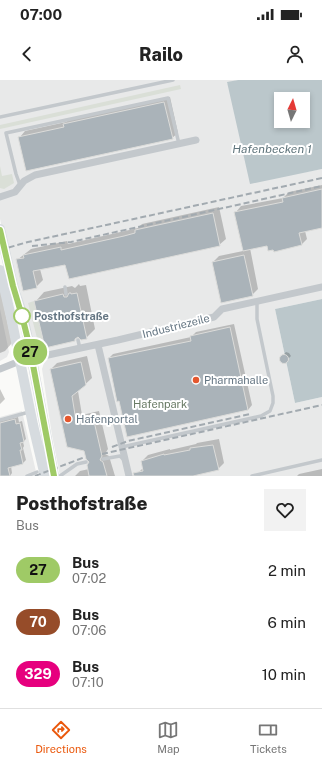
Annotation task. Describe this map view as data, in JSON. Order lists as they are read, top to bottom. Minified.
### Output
{"streets":{"street":["Industriezeile"]},"water":["Hafenbecken 1"],"parks":["Hafenpark"],"places":["Posthofstraße","Pharmahalle","Hafenportal"],"lines":["bus line 27"],"north":"top","page":{"status":"07:00","header":"Railo","on_map":"27","heading":["Posthofstraße","Bus"],"list":[{"mark":"27","name":"Bus","note":"07:02","value":"2 min"},{"mark":"70","name":"Bus","note":"07:06","value":"6 min"},{"mark":"329","name":"Bus","note":"07:10","value":"10 min"}],"tabs":["Directions","Map","Tickets"]}}
